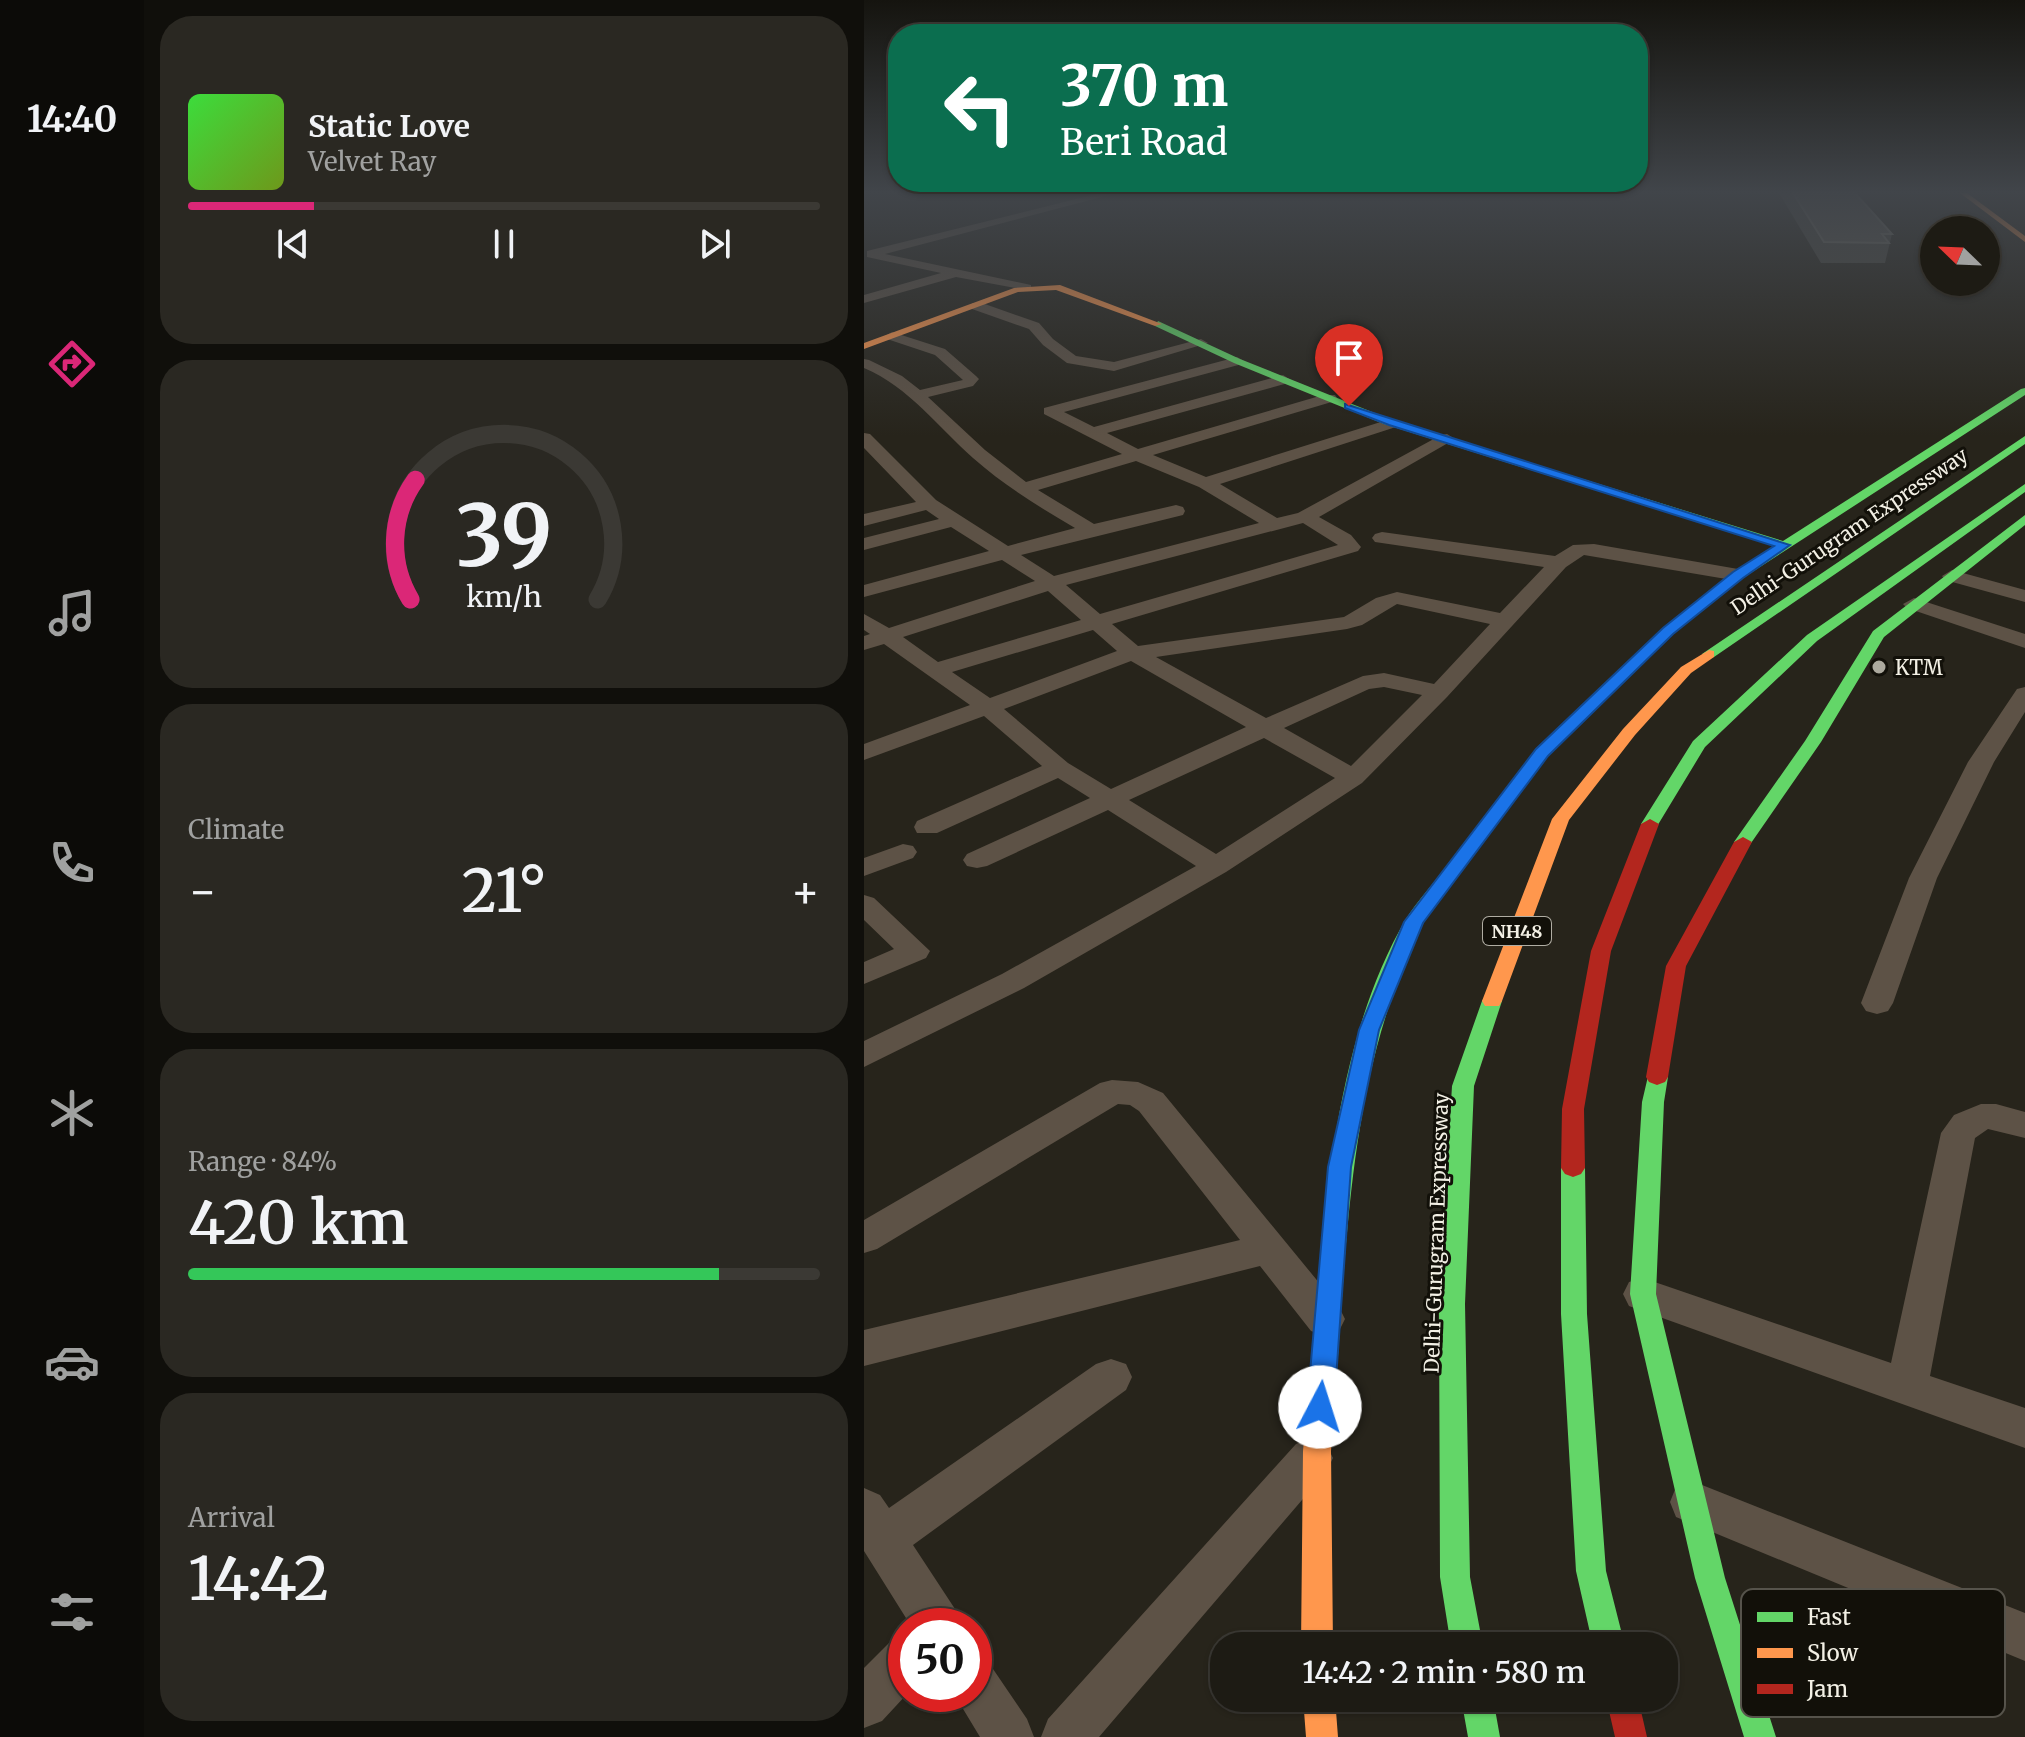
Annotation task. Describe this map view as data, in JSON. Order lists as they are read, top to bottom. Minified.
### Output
{"streets":{"main road":["Delhi-Gurugram Expressway","NH48"]},"places":["KTM"],"legend":["Fast","Slow","Jam"],"north":"top left","page":{"tabs":"14:40","turn":["370 m","Beri Road"],"song":["Static Love","Velvet Ray"],"tile":["Climate",["Range · 84%","420 km"],["Arrival","14:42"]],"heat":["−","21°","+"],"limit":"50","trip":"14:42 · 2 min · 580 m","gauge":["39","km/h"]}}
